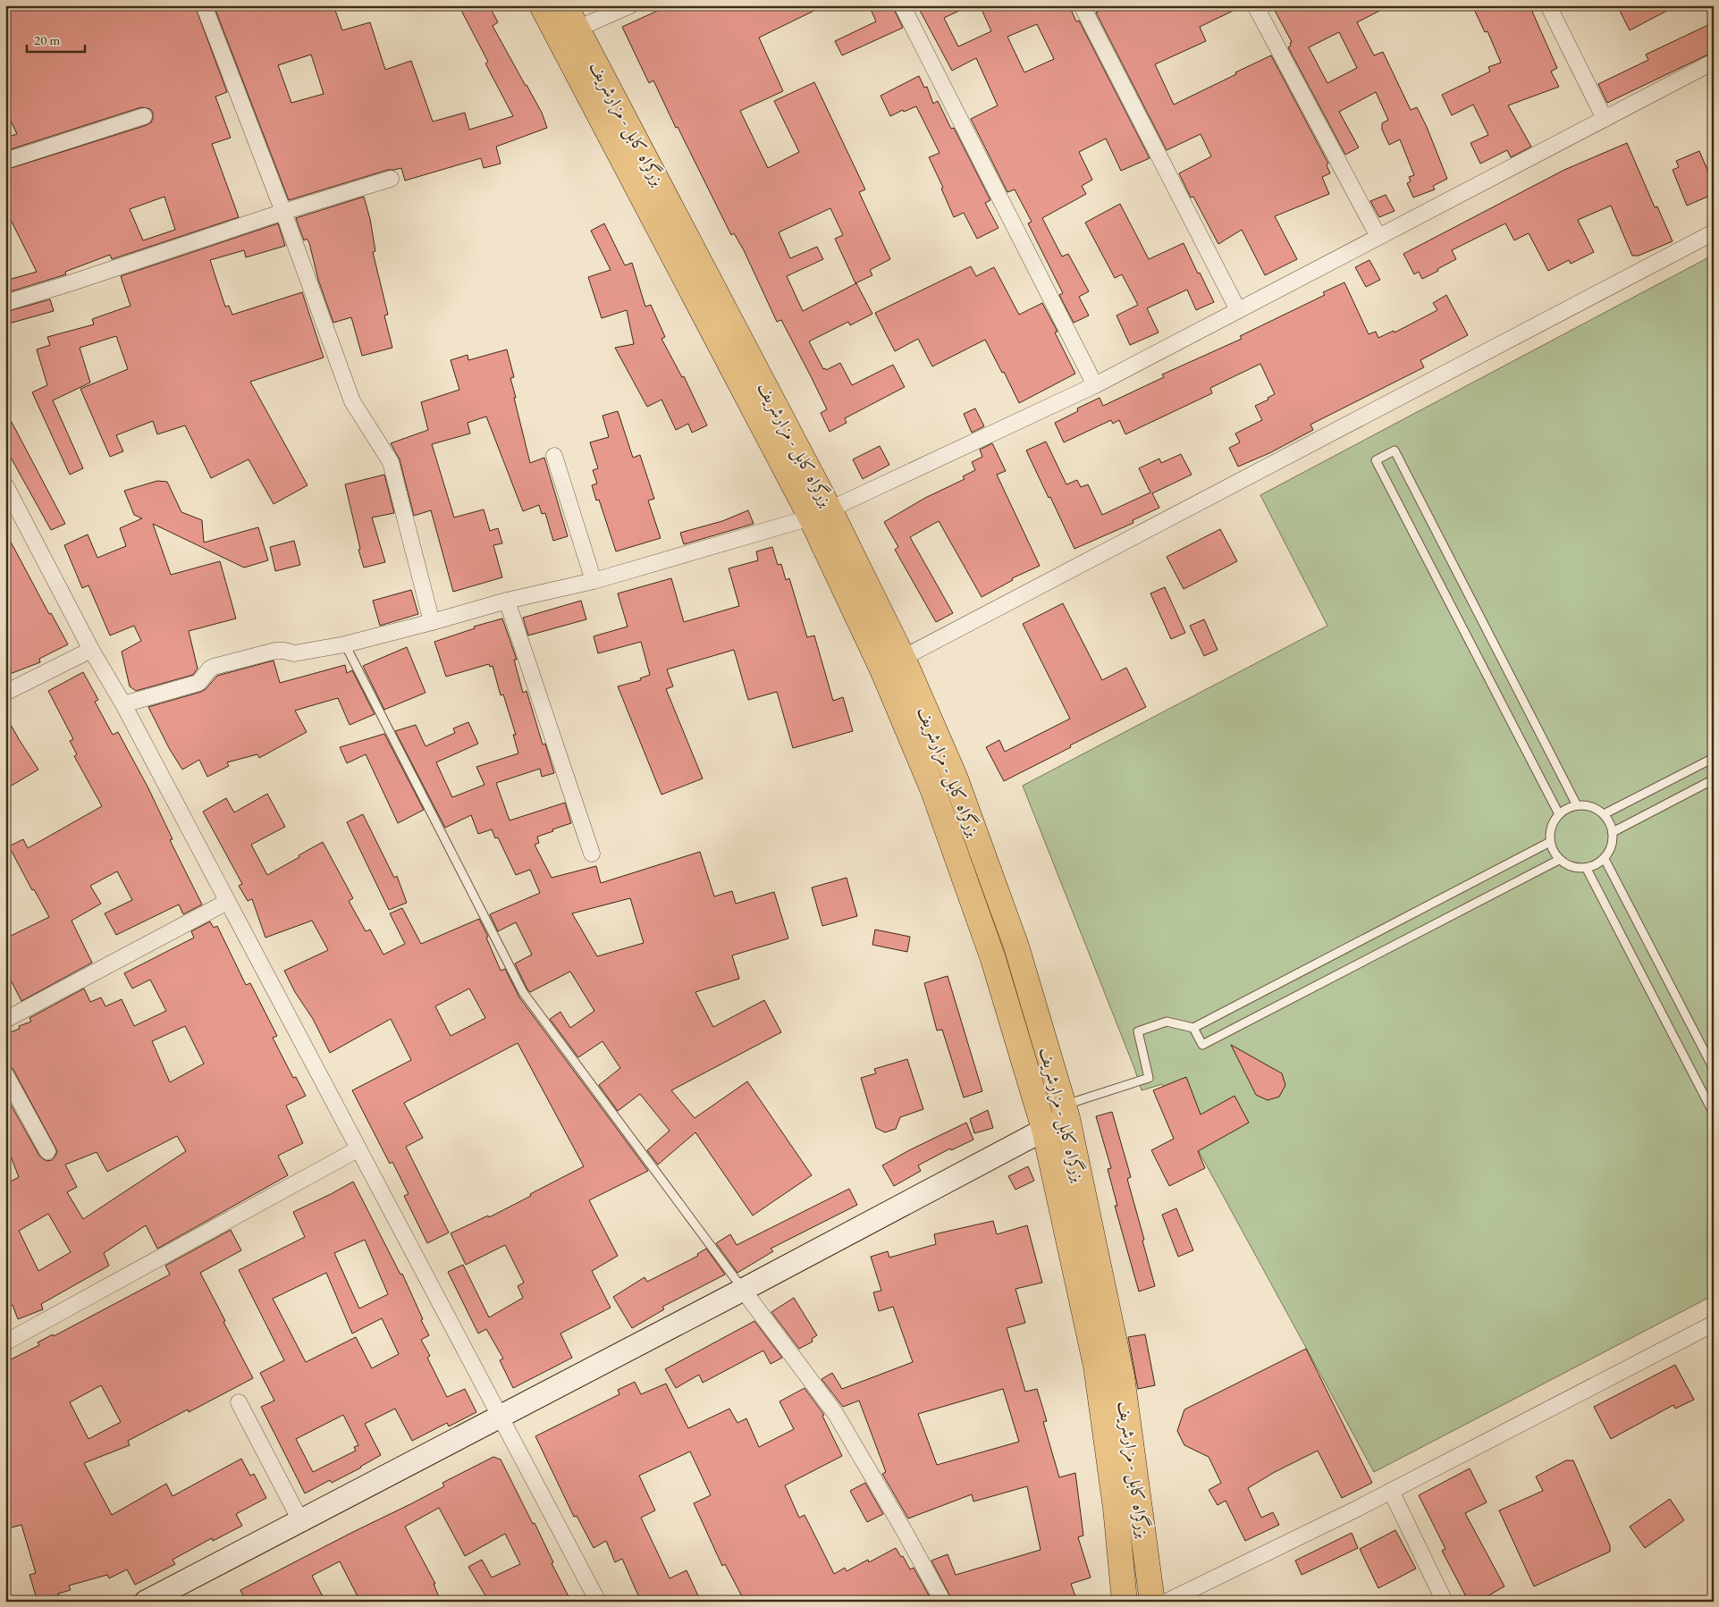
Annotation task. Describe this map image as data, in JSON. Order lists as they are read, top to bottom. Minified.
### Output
{"streets":{"highway":["بزرگراه کابل - مزارشریف"]},"scale_bar":"20 m"}
